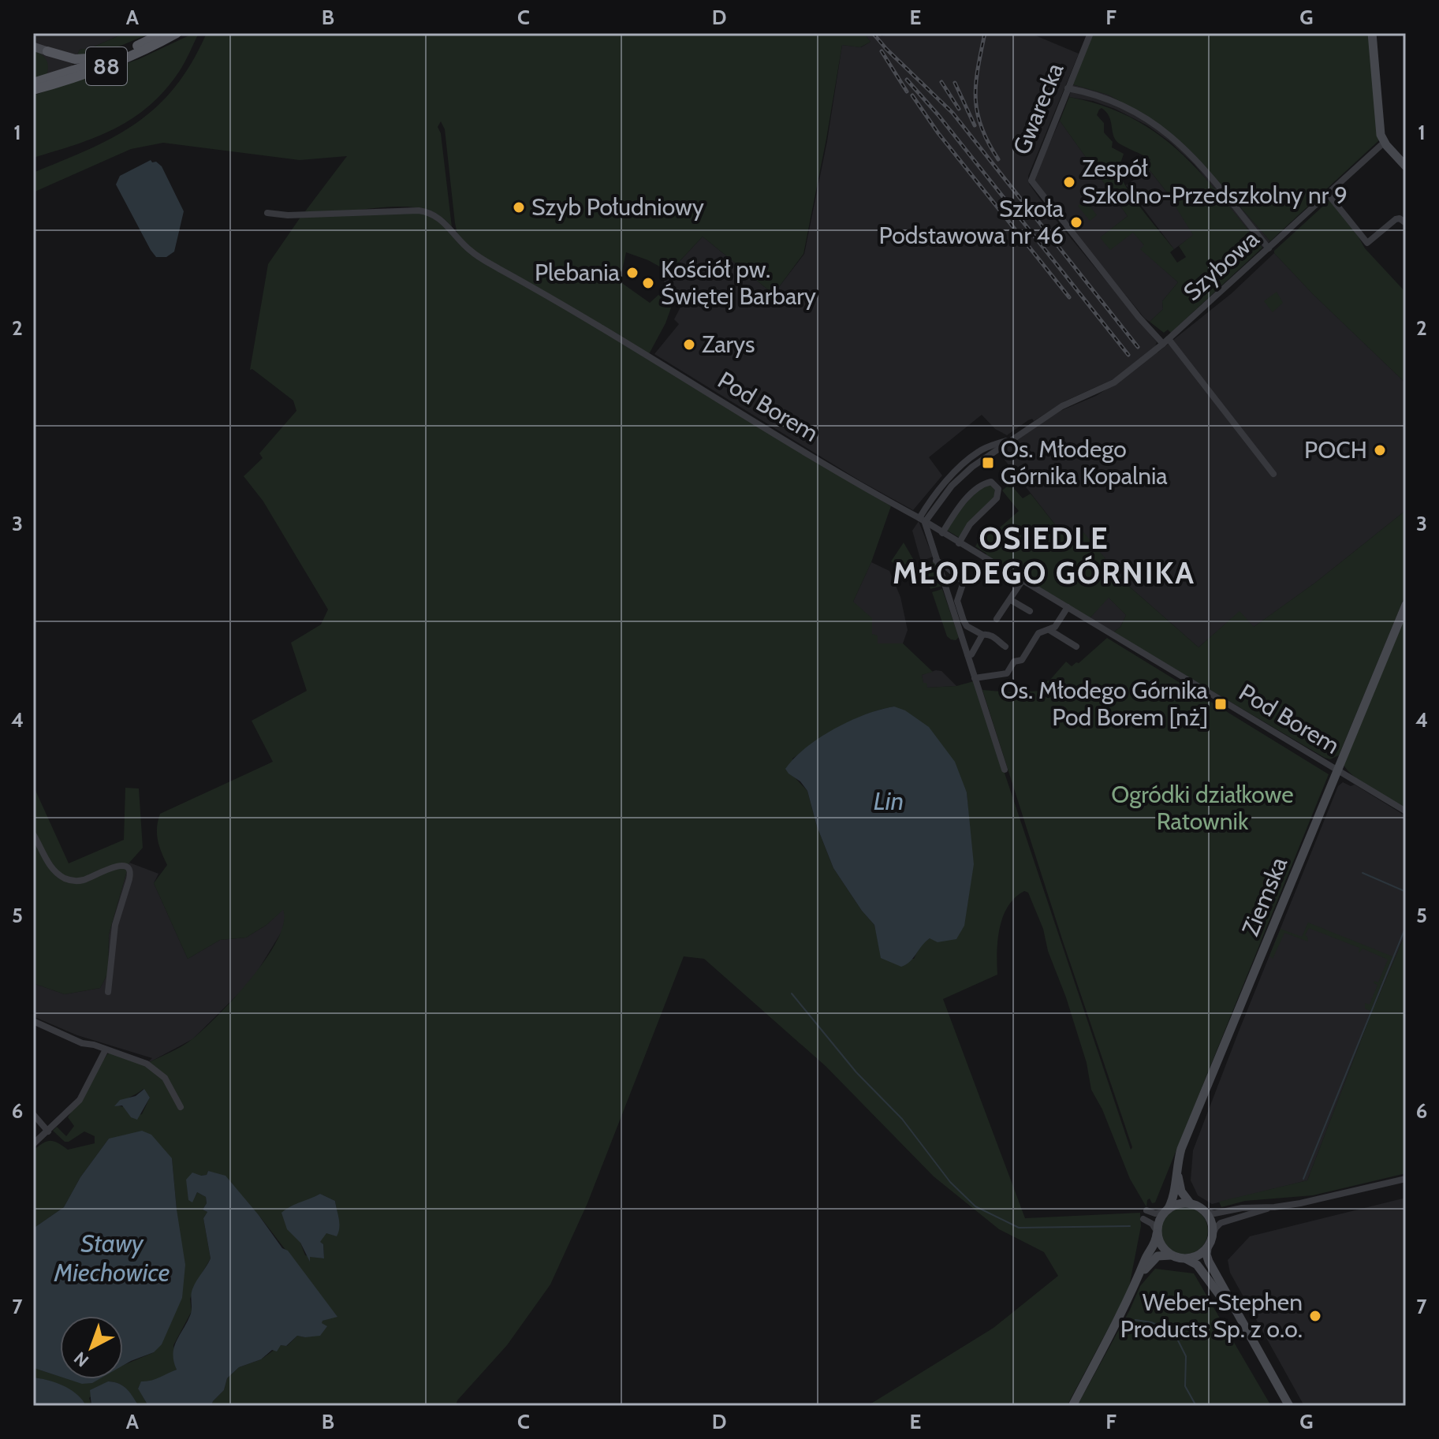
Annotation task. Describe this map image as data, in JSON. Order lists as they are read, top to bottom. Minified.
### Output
{"streets":{"main road":["88"],"street":["Gwarecka","Szybowa","Pod Borem","Ziemska"]},"crossings":[["Gwarecka","Szybowa"],["Szybowa","Pod Borem"],["Pod Borem","Ziemska"]],"districts":["OSIEDLE MŁODEGO GÓRNIKA"],"water":["Lin","Stawy Miechowice"],"parks":["Ogródki działkowe Ratownik"],"places":{"other":["Zespół Szkolno-Przedszkolny nr 9","Szyb Południowy","Szkoła Podstawowa nr 46","Plebania","Kościół pw. Świętej Barbary","Zarys","POCH","Weber-Stephen Products Sp. z o.o."],"transit":["Os. Młodego Górnika Kopalnia","Os. Młodego Górnika Pod Borem [nż]"]},"north":"bottom left","grid":{"columns":["A","B","C","D","E","F","G"],"rows":["1","2","3","4","5","6","7"]}}
